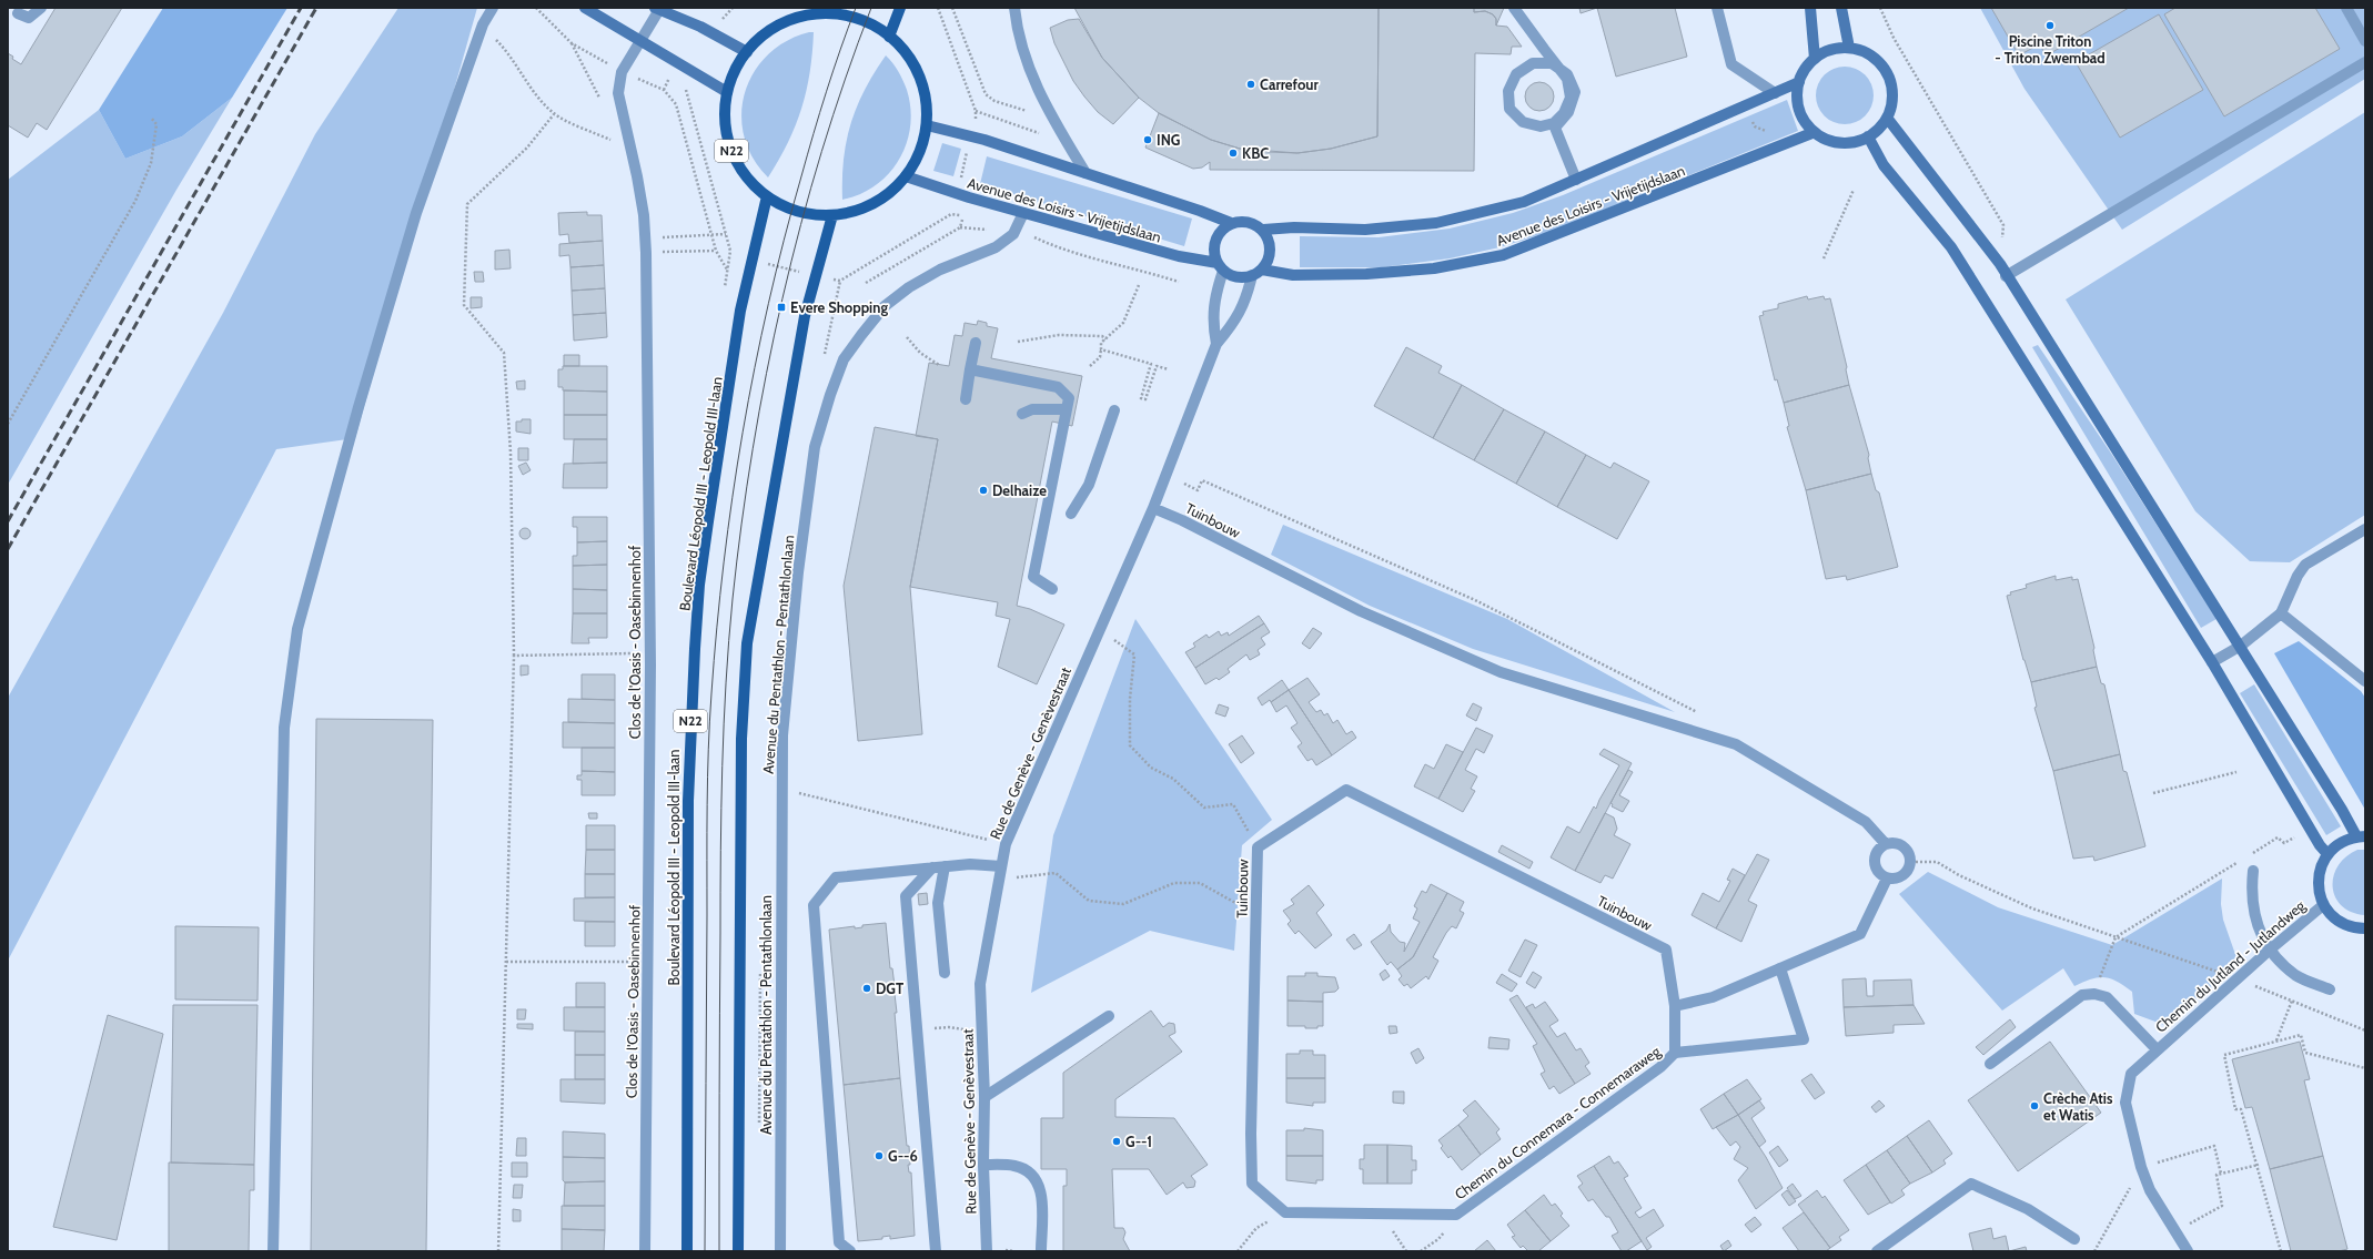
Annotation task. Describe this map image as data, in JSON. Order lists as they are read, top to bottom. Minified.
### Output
{"streets":{"main road":["N22","Boulevard Léopold III - Leopold III-laan"],"street":["Avenue des Loisirs - Vrijetijdslaan","Tuinbouw","Clos de l'Oasis - Oasebinnenhof","Avenue du Pentathlon - Pentathlonlaan","Rue de Genève - Genèvestraat","Chemin du Jutland - Jutlandweg","Chemin du Connemara - Connemaraweg"]},"crossings":[["N22","Avenue des Loisirs - Vrijetijdslaan"],["N22","Boulevard Léopold III - Leopold III-laan"],["Avenue des Loisirs - Vrijetijdslaan","Avenue du Pentathlon - Pentathlonlaan"],["Avenue des Loisirs - Vrijetijdslaan","Rue de Genève - Genèvestraat"],["Tuinbouw","Rue de Genève - Genèvestraat"],["Tuinbouw","Chemin du Connemara - Connemaraweg"]],"places":{"other":["Piscine Triton - Triton Zwembad","Carrefour","ING","KBC","Delhaize","DGT","Crèche Atis et Watis","G--1","G--6"],"transit":["Evere Shopping"]}}
